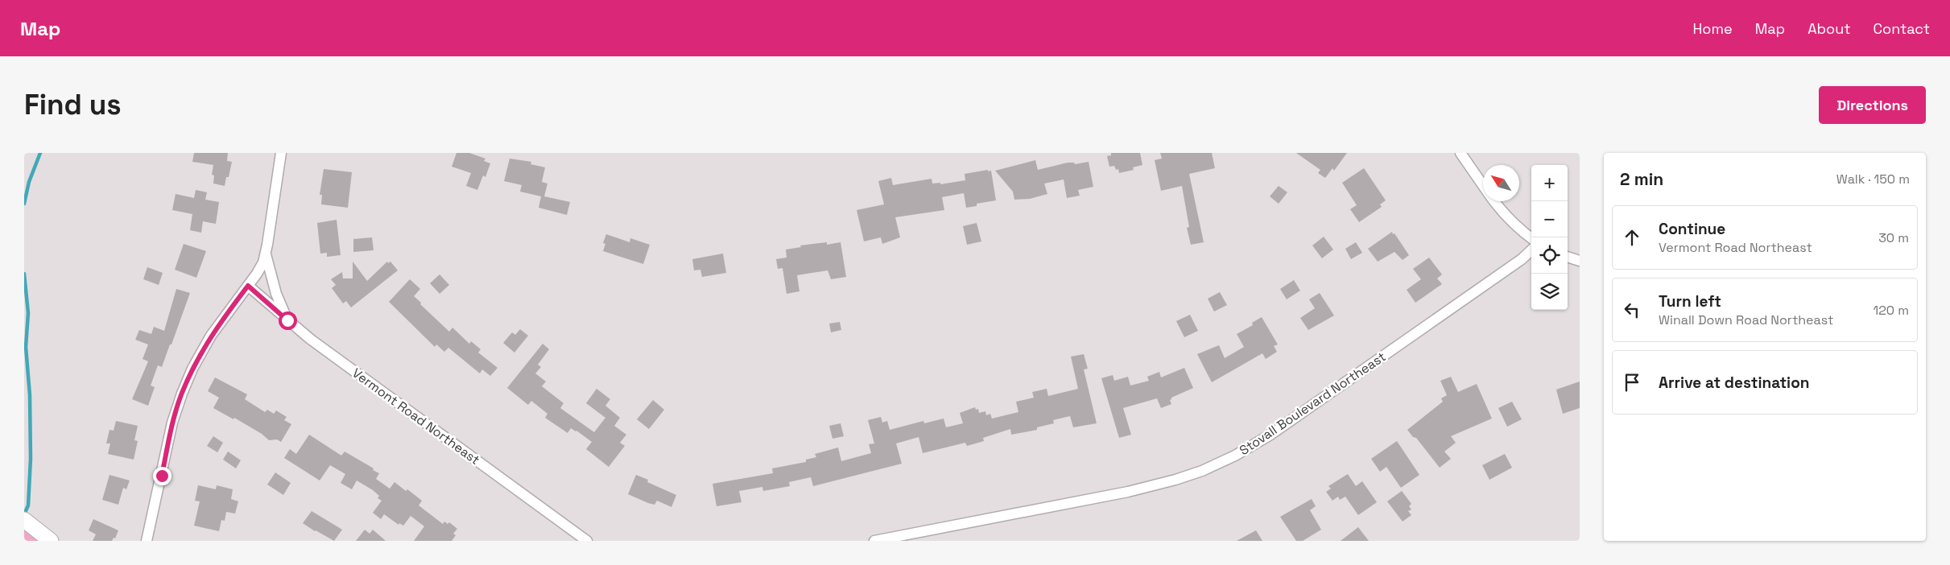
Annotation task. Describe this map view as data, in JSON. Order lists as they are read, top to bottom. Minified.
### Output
{"streets":{"street":["Stovall Boulevard Northeast","Vermont Road Northeast"]},"north":"top left","page":{"header":"Map","nav":["Home","Map","About","Contact"],"buttons":"Directions","title":"Find us","heading":["2 min","Walk · 150 m"],"map_buttons":["+","−"],"list":[["Continue","Vermont Road Northeast","30 m"],["Turn left","Winall Down Road Northeast","120 m"],"Arrive at destination"]}}
